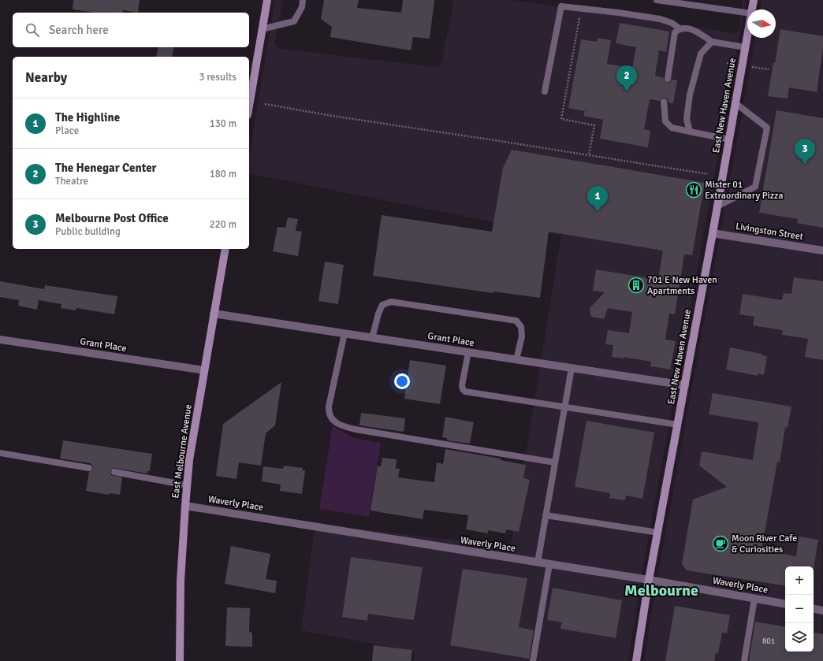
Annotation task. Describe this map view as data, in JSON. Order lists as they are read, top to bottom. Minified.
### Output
{"streets":{"street":["East New Haven Avenue","Livingston Street","Grant Place","East Melbourne Avenue","Waverly Place"]},"crossings":[["East New Haven Avenue","Livingston Street"],["East New Haven Avenue","Grant Place"],["East New Haven Avenue","Waverly Place"],["Grant Place","East Melbourne Avenue"],["East Melbourne Avenue","Waverly Place"]],"districts":["Melbourne"],"places":{"restaurant":["Mister 01 Extraordinary Pizza"],"building":["701 E New Haven Apartments"],"cafe":["Moon River Cafe & Curiosities"]},"house_numbers":["801"],"north":"right","page":{"search":"Search here","heading":["Nearby","3 results"],"pins":["2","3","1"],"list":[{"mark":"1","name":"The Highline","note":"Place","value":"130 m"},{"mark":"2","name":"The Henegar Center","note":"Theatre","value":"180 m"},{"mark":"3","name":"Melbourne Post Office","note":"Public building","value":"220 m"}],"map_buttons":["+","−"]}}
